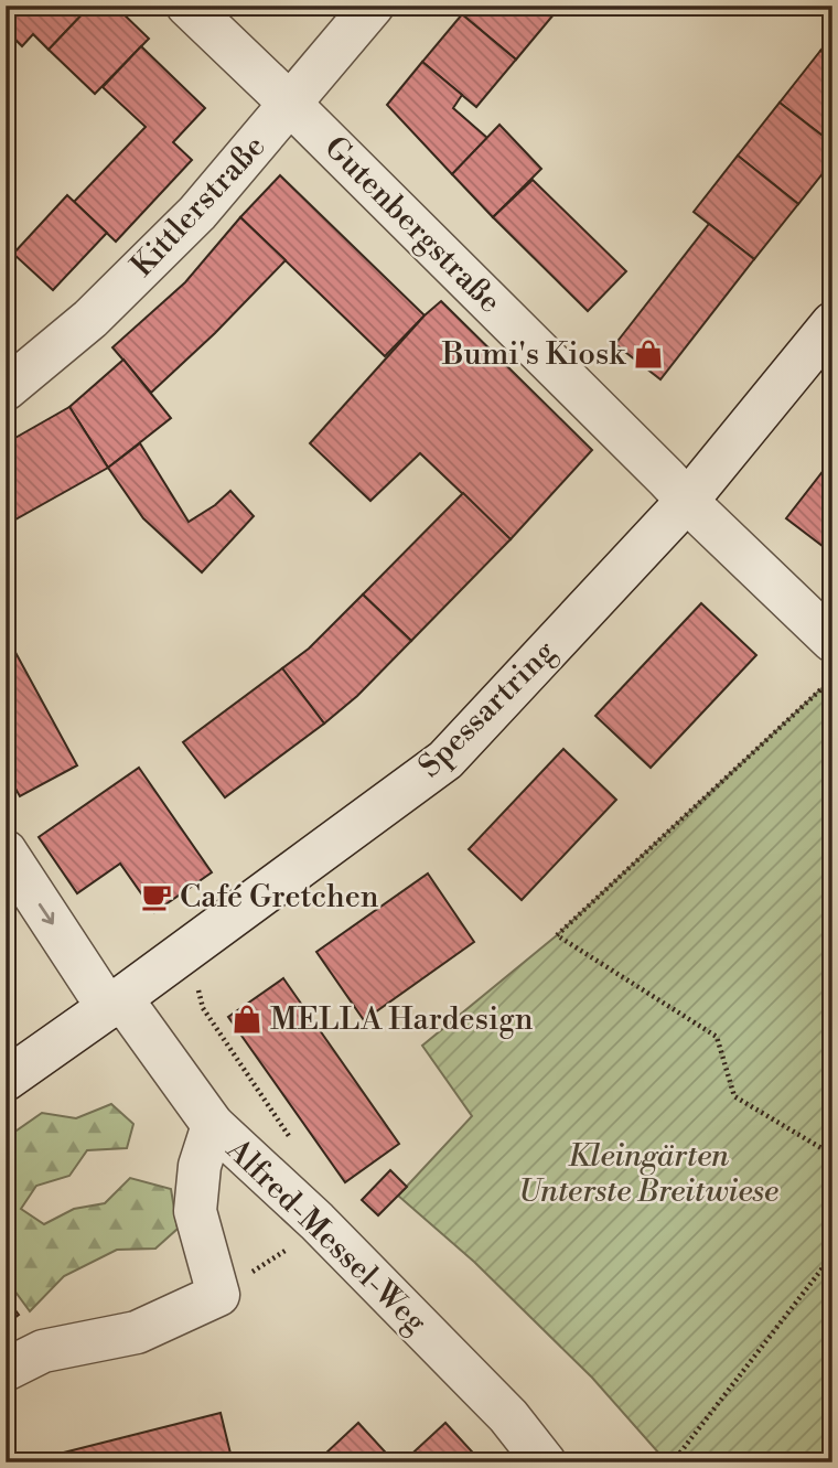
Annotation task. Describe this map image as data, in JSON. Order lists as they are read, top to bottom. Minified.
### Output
{"streets":{"street":["Kittlerstraße","Gutenbergstraße","Spessartring","Alfred-Messel-Weg"]},"crossings":[["Kittlerstraße","Gutenbergstraße"],["Gutenbergstraße","Spessartring"],["Spessartring","Alfred-Messel-Weg"]],"parks":["Kleingärten Unterste Breitwiese"],"places":{"shop":["Bumi's Kiosk","MELLA Hardesign"],"cafe":["Café Gretchen"]}}
